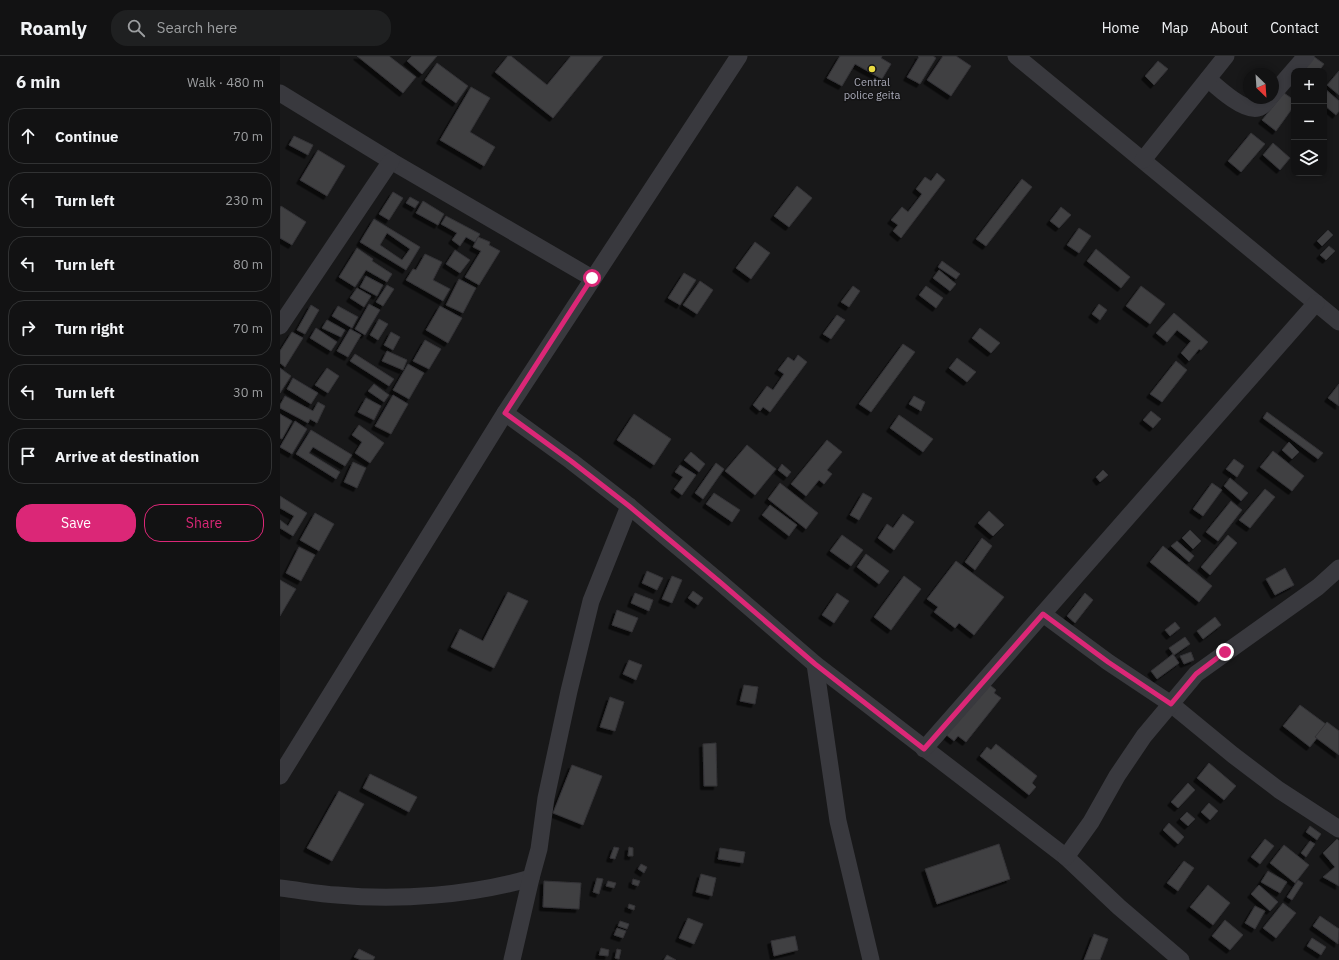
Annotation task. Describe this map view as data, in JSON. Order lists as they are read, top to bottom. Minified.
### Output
{"places":["Central police geita"],"north":"bottom right","page":{"header":"Roamly","search":"Search here","nav":["Home","Map","About","Contact"],"heading":["6 min","Walk · 480 m"],"map_buttons":["+","−"],"list":[["Continue","70 m"],["Turn left","230 m"],["Turn left","80 m"],["Turn right","70 m"],["Turn left","30 m"],"Arrive at destination"],"buttons":["Save","Share"]}}
